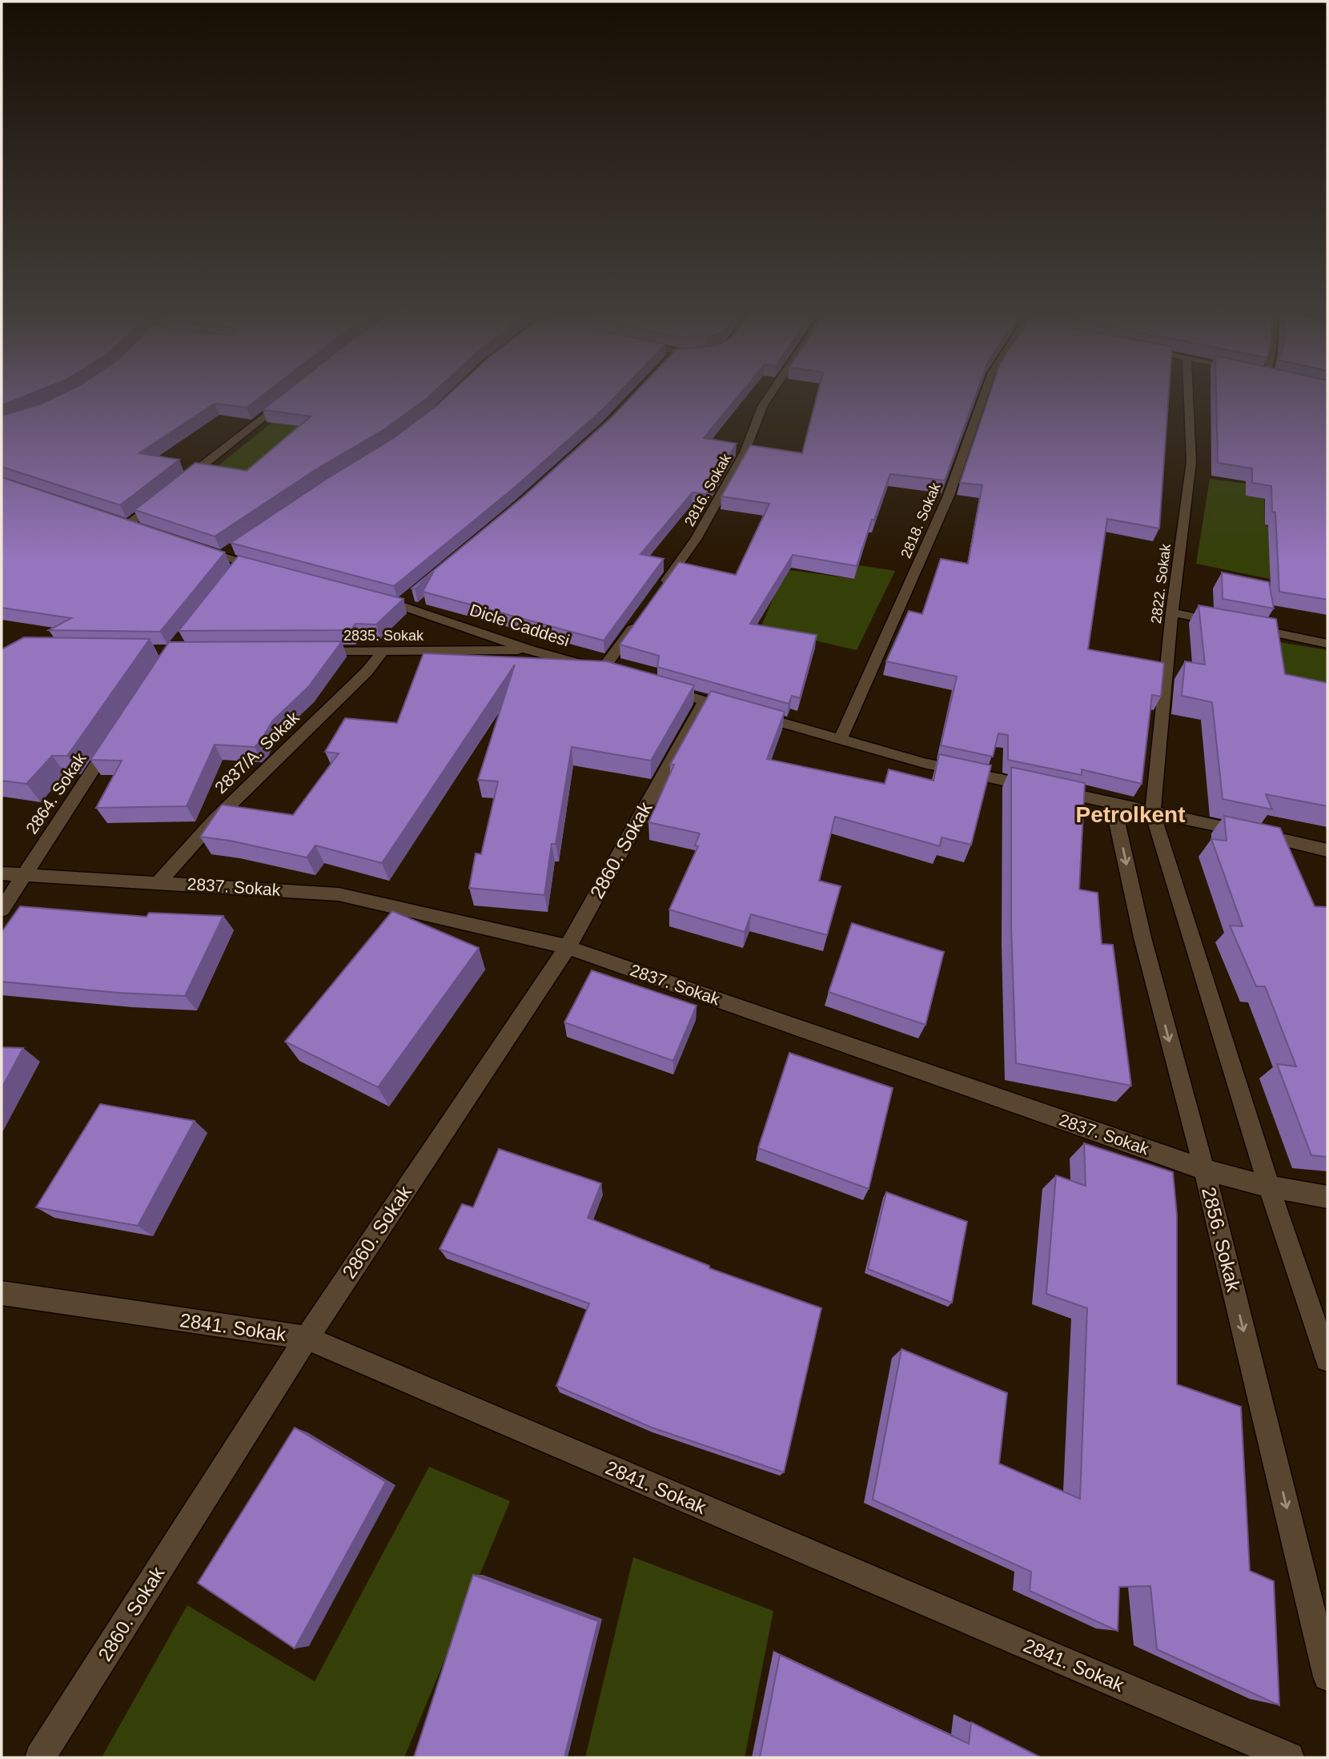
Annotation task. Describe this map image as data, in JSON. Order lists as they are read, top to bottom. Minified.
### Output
{"streets":{"street":["2816. Sokak","2818. Sokak","2822. Sokak","Dicle Caddesi","2835. Sokak","2837/A. Sokak","2864. Sokak","2860. Sokak","2837. Sokak","2856. Sokak","2841. Sokak"]},"crossings":[["Dicle Caddesi","2835. Sokak"],["2835. Sokak","2837/A. Sokak"],["2837/A. Sokak","2837. Sokak"],["2864. Sokak","2837. Sokak"],["2860. Sokak","2837. Sokak"],["2860. Sokak","2841. Sokak"],["2837. Sokak","2856. Sokak"]],"districts":["Petrolkent"]}
